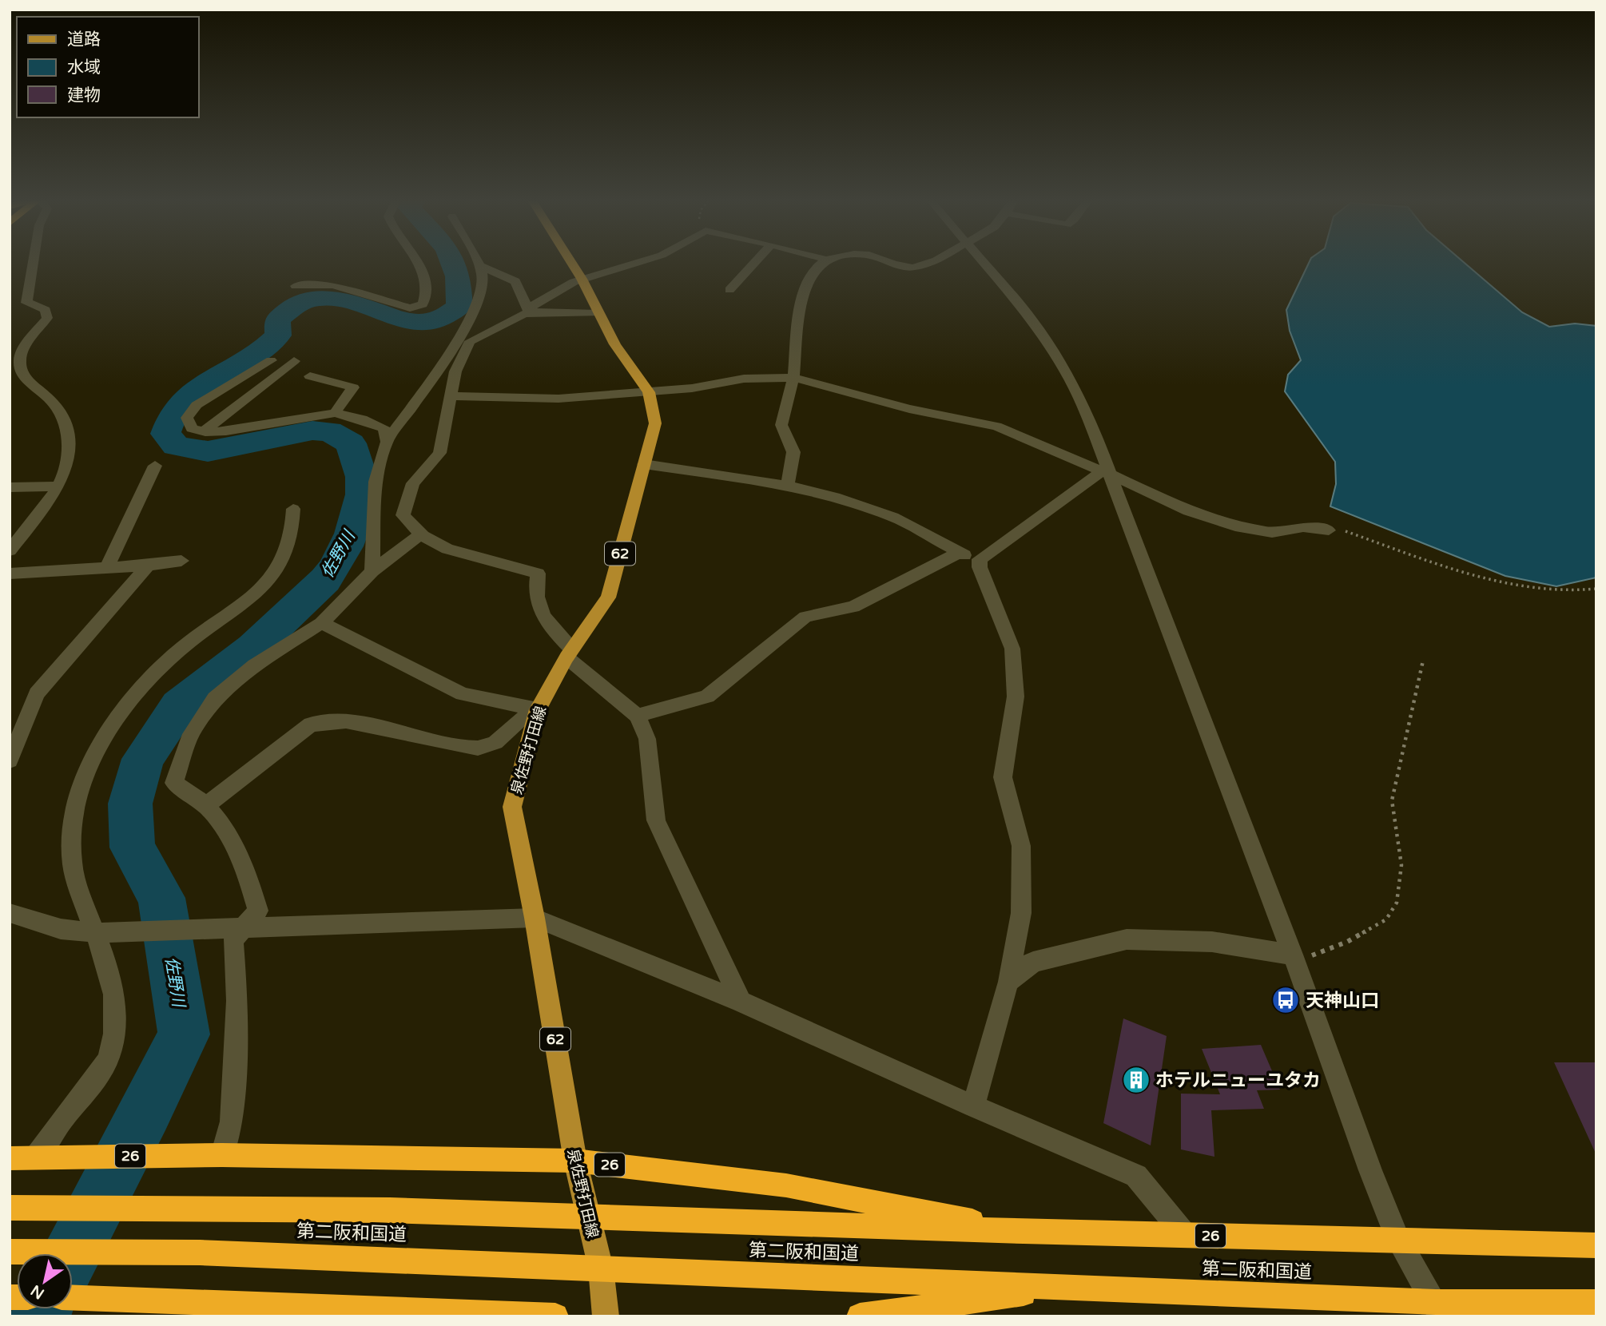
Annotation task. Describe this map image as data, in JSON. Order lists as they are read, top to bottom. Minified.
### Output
{"streets":{"highway":["26","第二阪和国道"],"main road":["62","泉佐野打田線"]},"crossings":[["泉佐野打田線","26"],["泉佐野打田線","第二阪和国道"],["26","第二阪和国道"]],"water":["佐野川"],"places":{"bus stop":["天神山口"],"building":["ホテルニューユタカ"]},"legend":["道路","水域","建物"],"north":"bottom left"}
